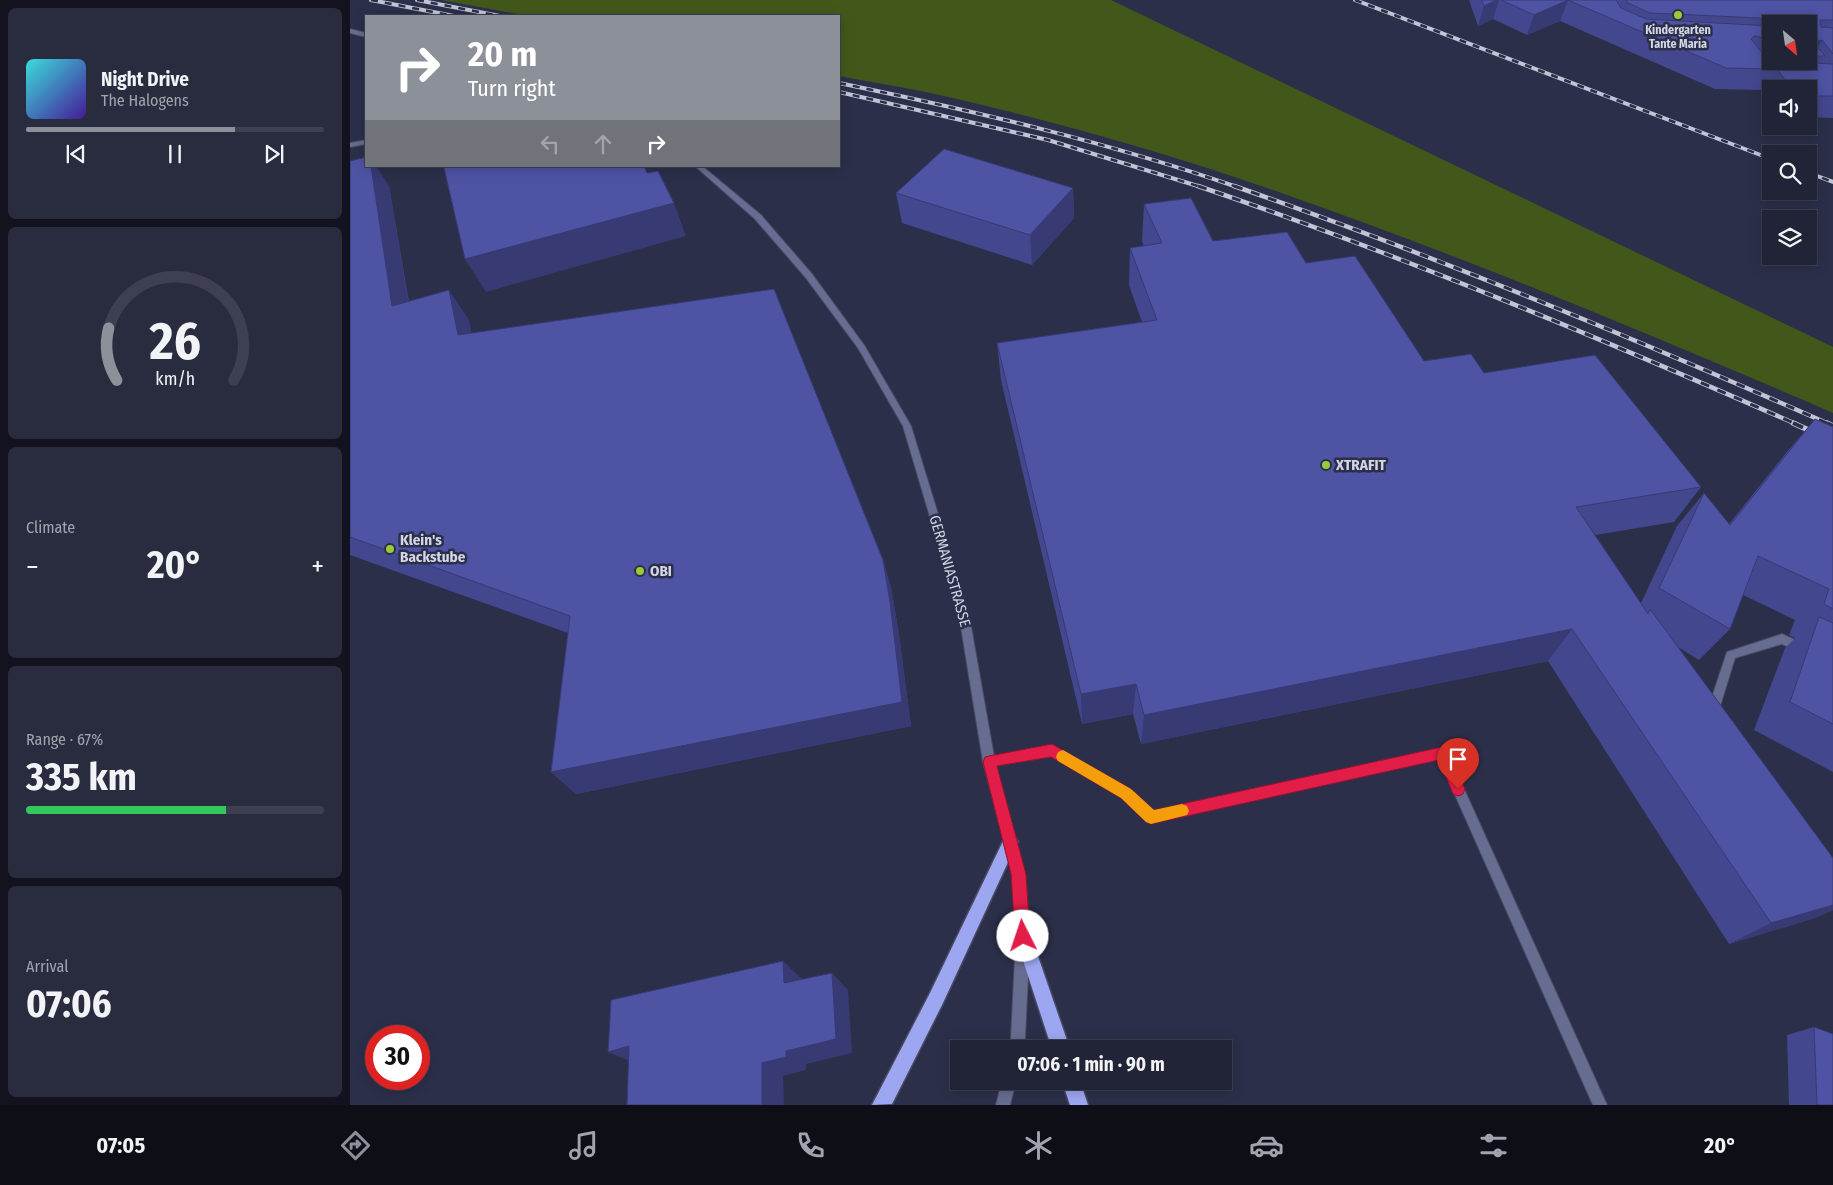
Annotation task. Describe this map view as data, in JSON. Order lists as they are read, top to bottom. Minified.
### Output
{"streets":{"street":["GERMANIASTRASSE"]},"places":["Kindergarten Tante Maria","XTRAFIT","Klein's Backstube","OBI"],"north":"bottom right","page":{"turn":["20 m","Turn right"],"song":["Night Drive","The Halogens"],"tile":["Climate",["Range · 67%","335 km"],["Arrival","07:06"]],"heat":["−","20°","+"],"limit":"30","trip":"07:06 · 1 min · 90 m","tabs":["07:05","20°"],"gauge":["26","km/h"]}}
